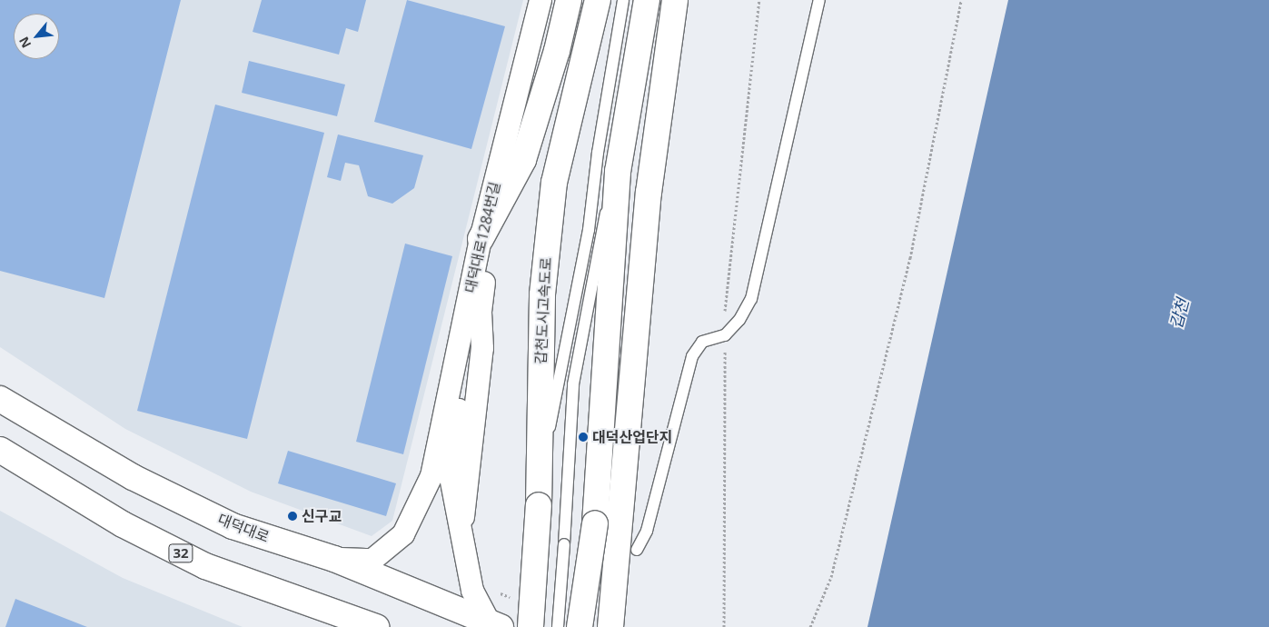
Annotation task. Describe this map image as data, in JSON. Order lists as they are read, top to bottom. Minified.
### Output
{"streets":{"main road":["갑천도시고속도로","대덕대로","32"],"street":["대덕대로1284번길"]},"crossings":[["대덕대로1284번길","대덕대로"]],"water":["갑천"],"places":["대덕산업단지","신구교"],"north":"bottom left"}
